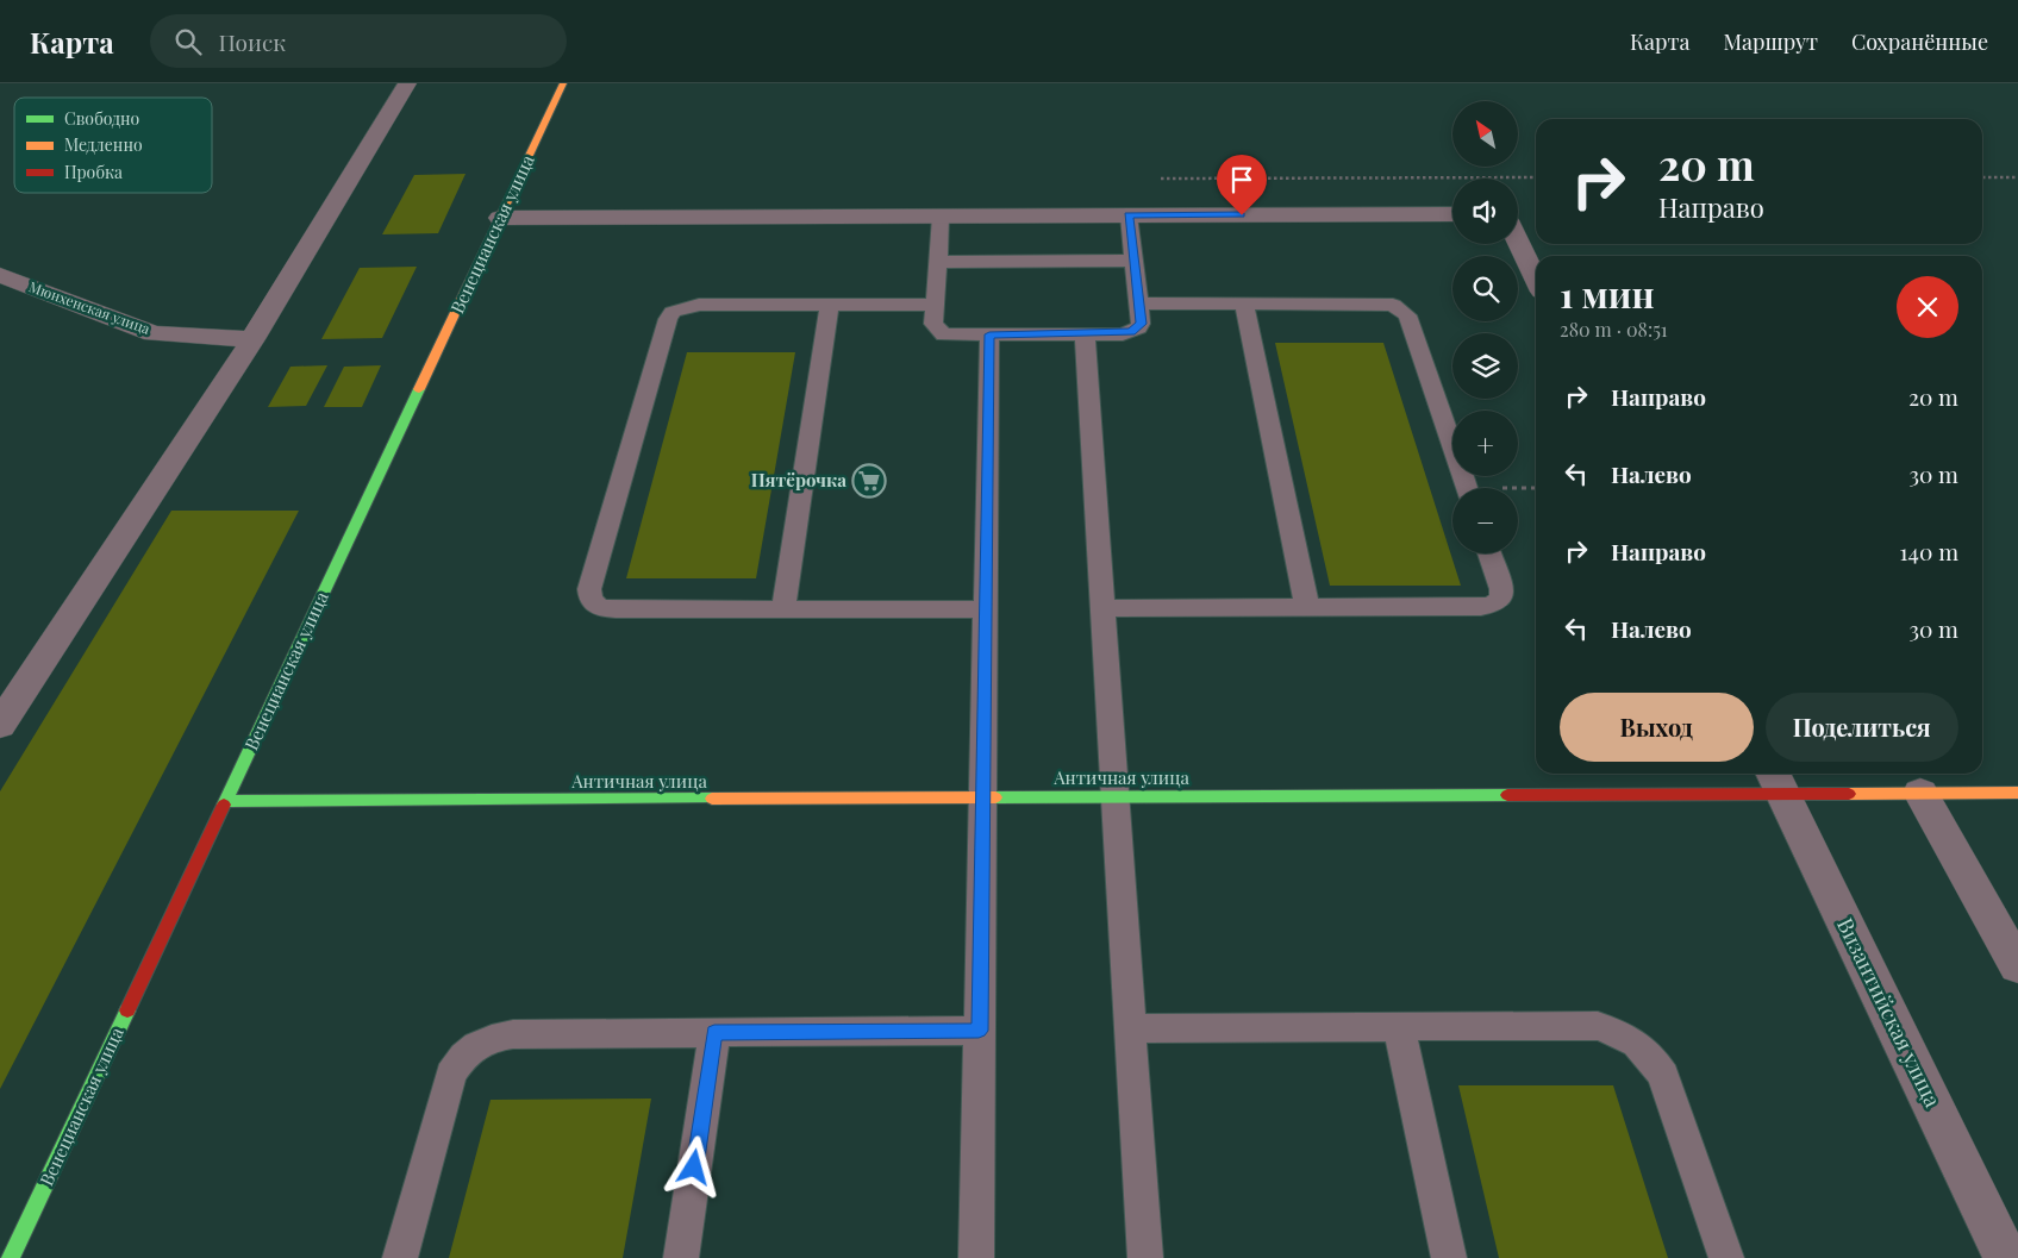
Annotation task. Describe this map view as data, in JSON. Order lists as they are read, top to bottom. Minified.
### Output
{"streets":{"street":["Венецианская улица","Мюнхенская улица","Античная улица","Византийская улица"]},"crossings":[["Венецианская улица","Античная улица"],["Античная улица","Византийская улица"]],"places":{"supermarket":["Пятёрочка"]},"legend":["Свободно","Медленно","Пробка"],"north":"top left","page":{"header":"Карта","search":"Поиск","nav":["Карта","Маршрут","Сохранённые"],"map_buttons":["+","−"],"turn":["20 m","Направо"],"heading":["1 мин","280 m · 08:51"],"list":[{"name":"Направо","value":"20 m"},{"name":"Налево","value":"30 m"},{"name":"Направо","value":"140 m"},{"name":"Налево","value":"30 m"}],"buttons":["Выход","Поделиться"]}}
